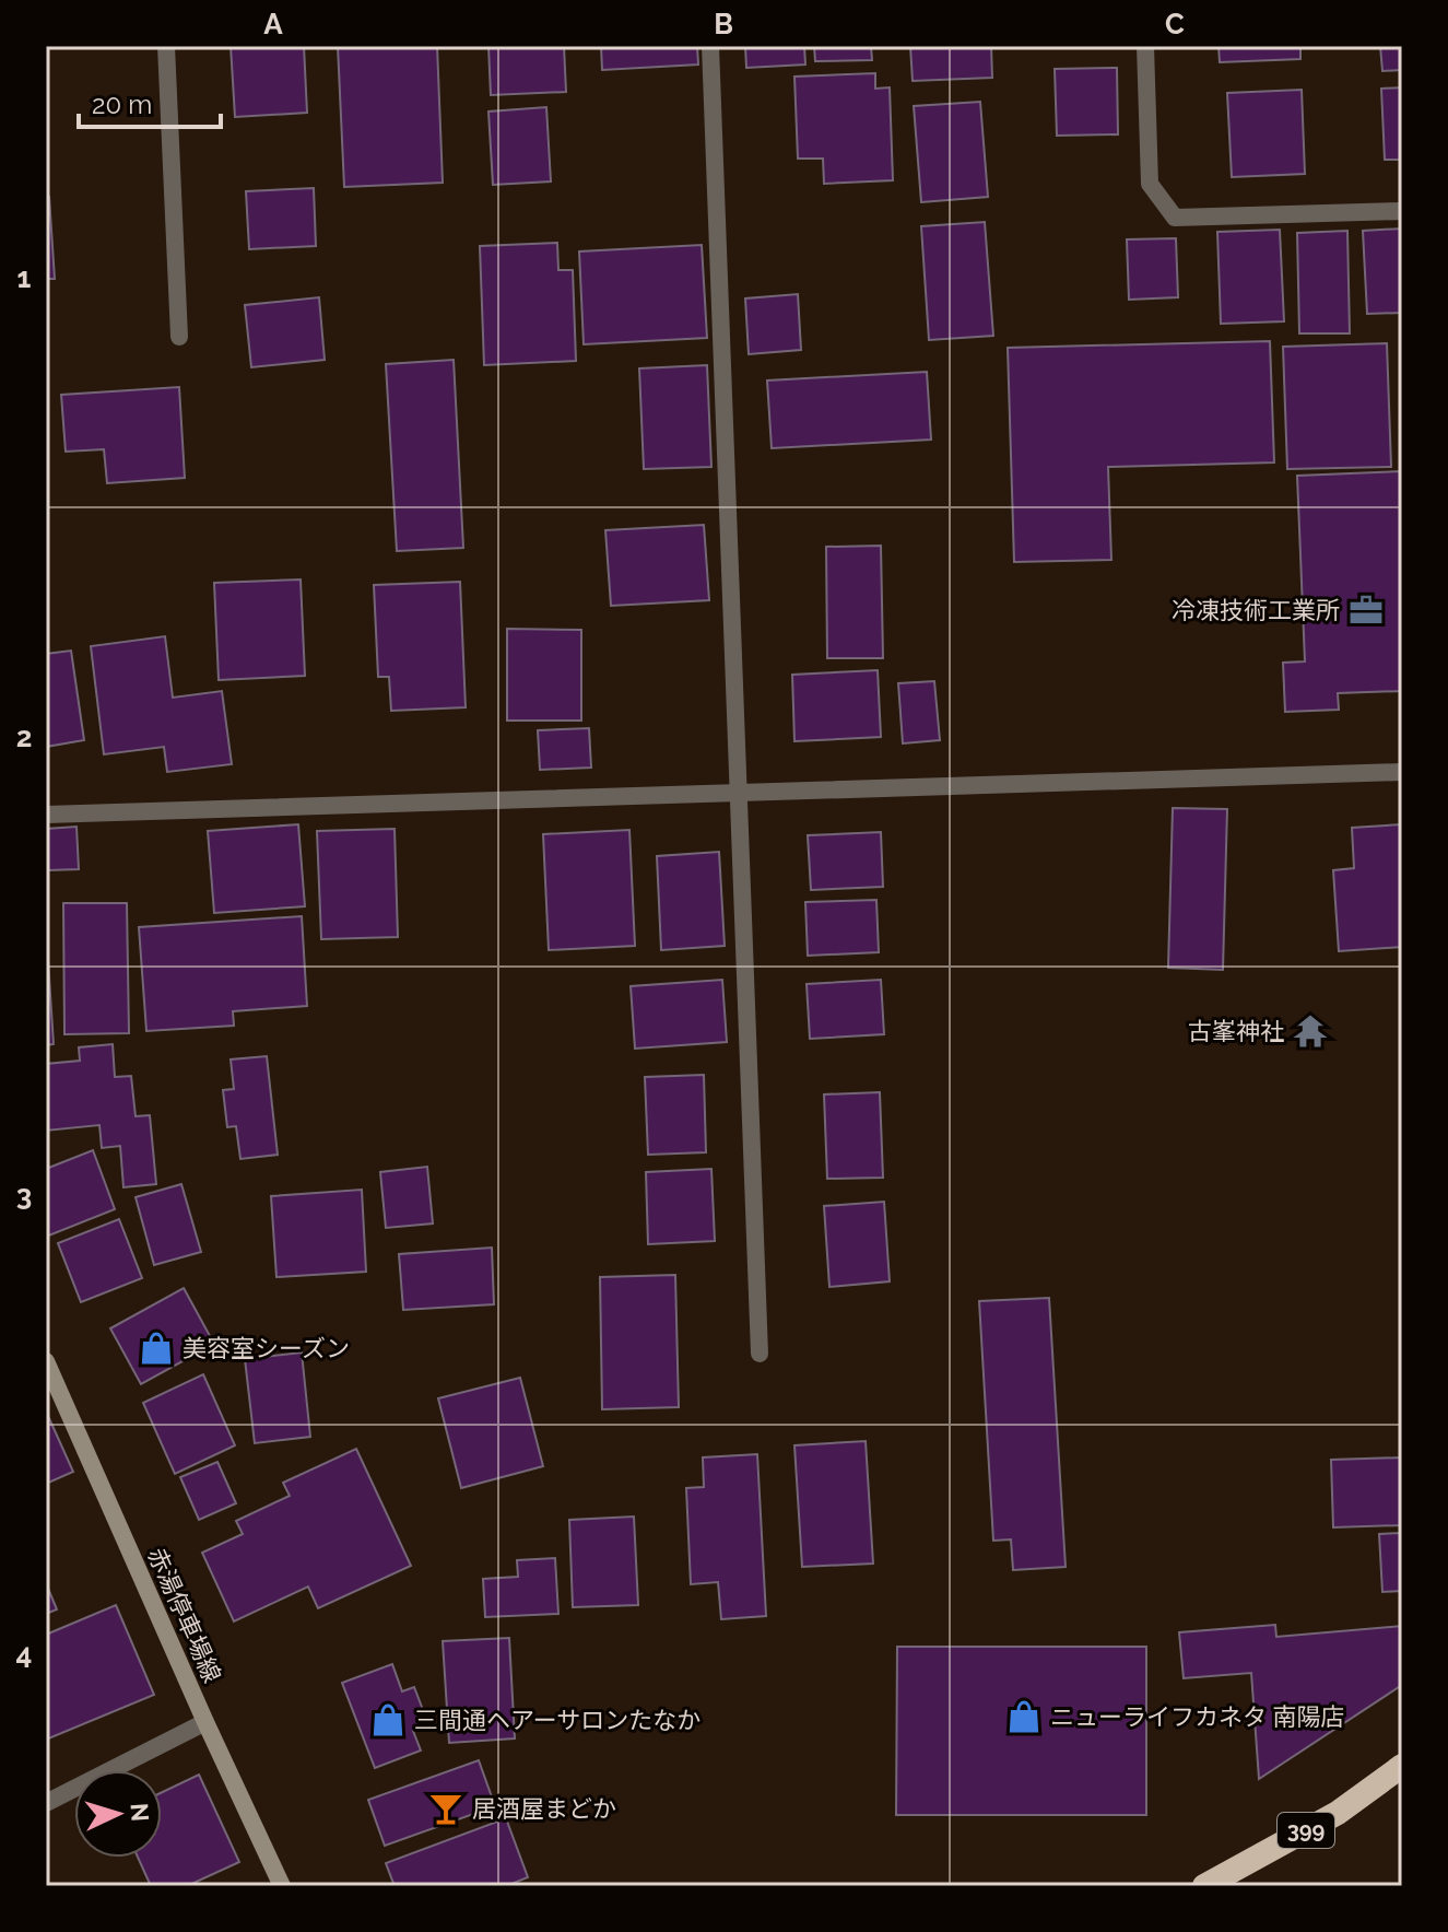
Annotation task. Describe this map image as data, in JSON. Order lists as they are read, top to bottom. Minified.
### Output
{"streets":{"highway":["399"],"main road":["赤湯停車場線"]},"places":{"office":["冷凍技術工業所"],"temple":["古峯神社"],"shop":["美容室シーズン","ニューライフカネタ 南陽店","三間通ヘアーサロンたなか"],"bar":["居酒屋まどか"]},"scale_bar":"20 m","north":"right","grid":{"columns":["A","B","C"],"rows":["1","2","3","4"]}}
